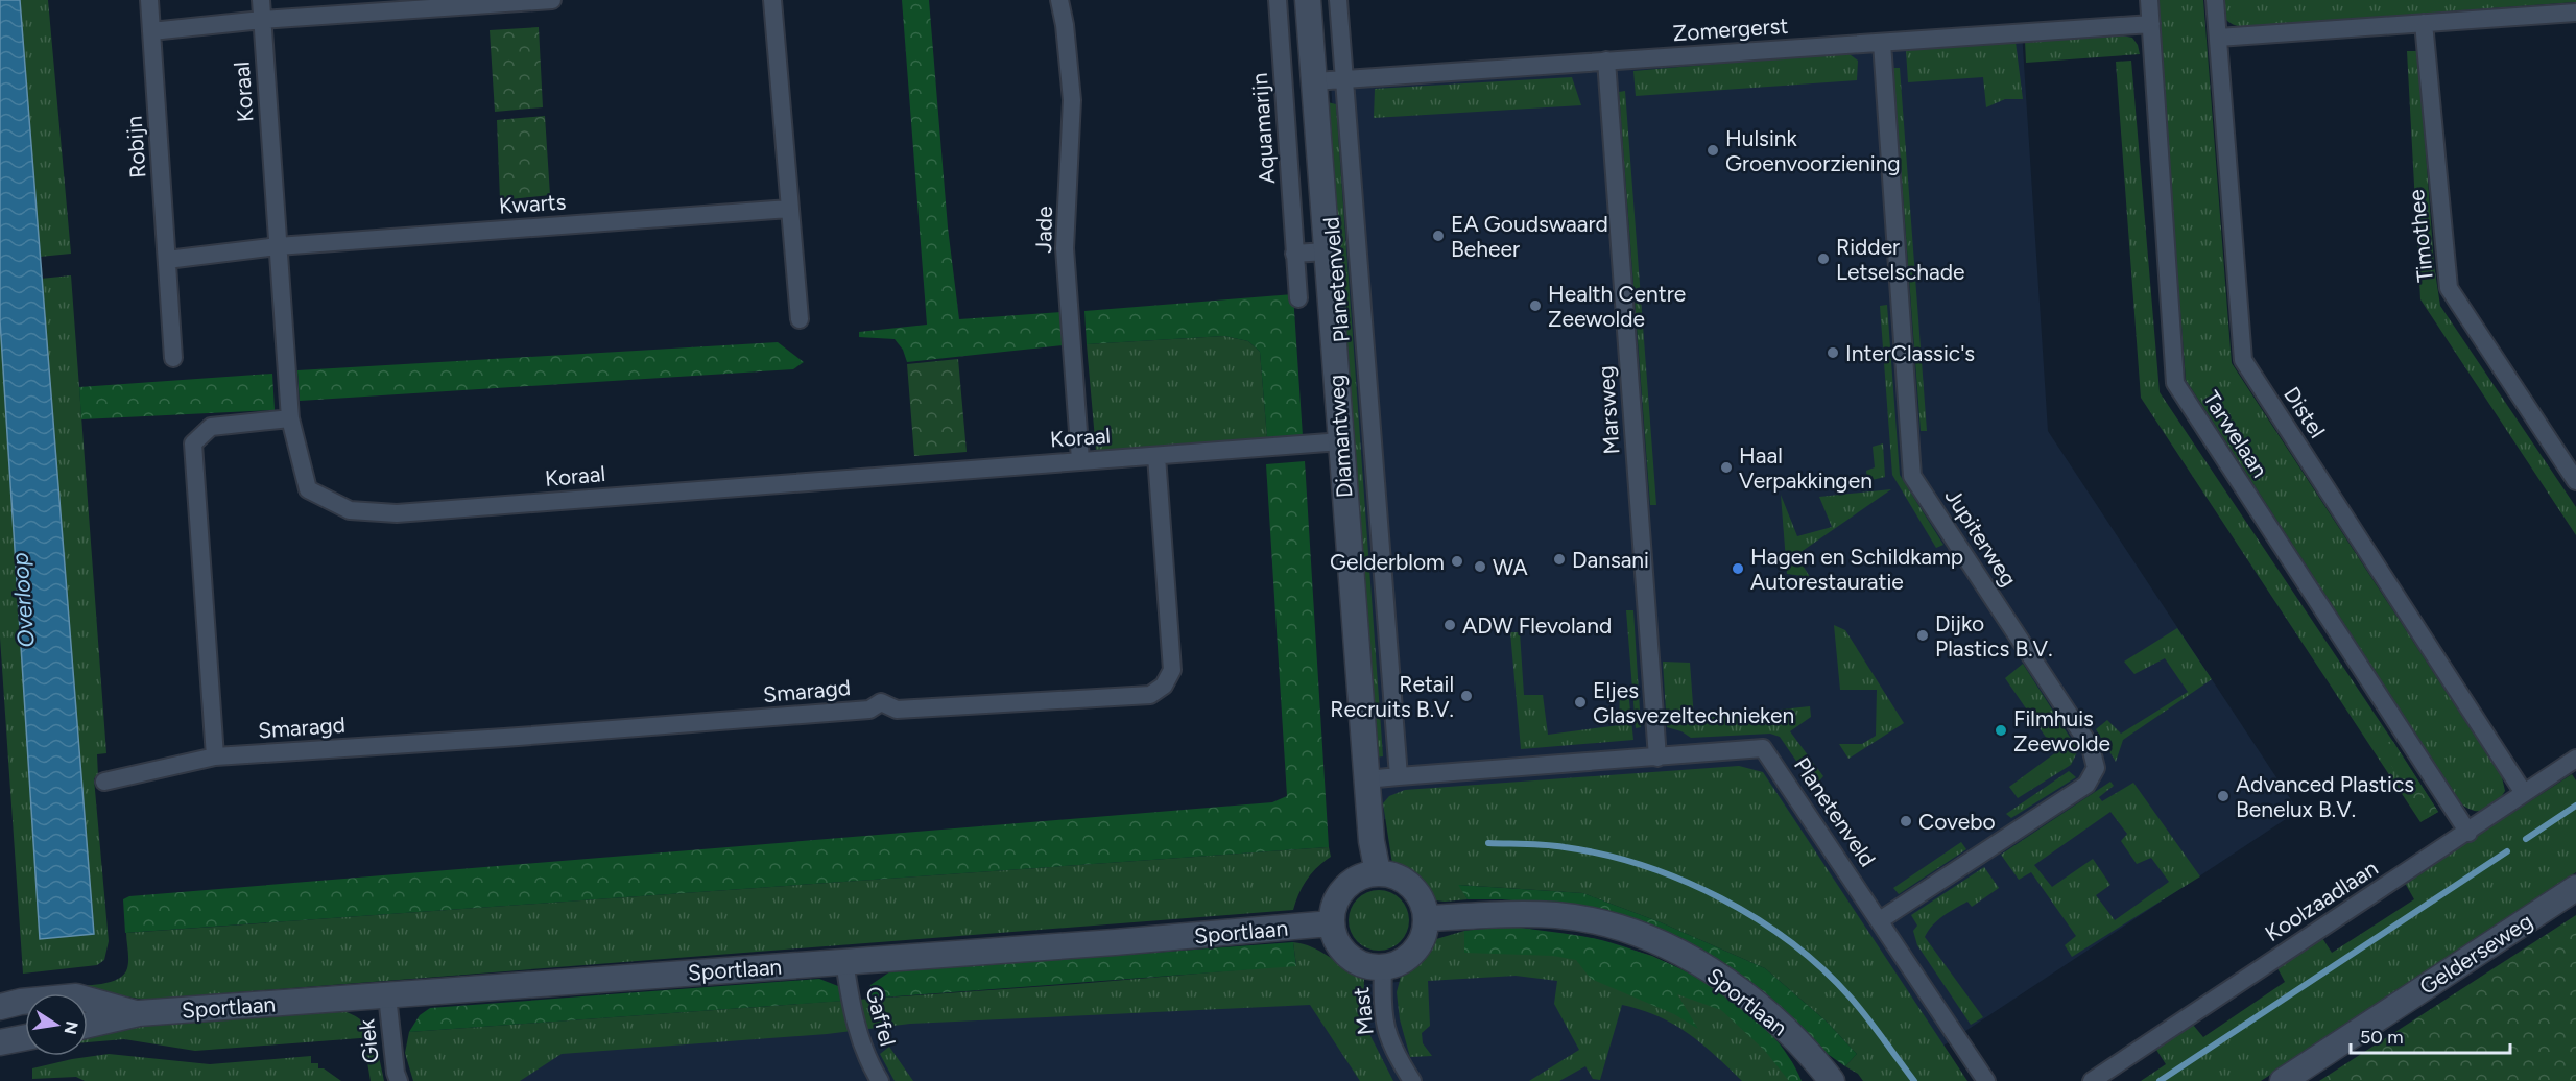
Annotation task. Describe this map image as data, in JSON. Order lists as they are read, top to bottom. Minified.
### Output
{"streets":{"street":["Zomergerst","Koraal","Aquamarijn","Robijn","Kwarts","Jade","Timothee","Planetenveld","Marsweg","Distel","Tarwelaan","Diamantweg","Jupiterweg","Smaragd","Koolzaadlaan","Sportlaan","Gelderseweg","Mast","Gaffel","Giek"]},"crossings":[["Zomergerst","Planetenveld"],["Zomergerst","Marsweg"],["Zomergerst","Tarwelaan"],["Zomergerst","Diamantweg"],["Zomergerst","Jupiterweg"],["Koraal","Kwarts"],["Koraal","Jade"],["Koraal","Diamantweg"],["Koraal","Smaragd"],["Planetenveld","Marsweg"],["Planetenveld","Diamantweg"],["Planetenveld","Jupiterweg"],["Distel","Koolzaadlaan"],["Tarwelaan","Koolzaadlaan"],["Diamantweg","Sportlaan"],["Diamantweg","Mast"],["Sportlaan","Mast"],["Sportlaan","Gaffel"],["Sportlaan","Giek"]],"water":["Overloop"],"places":["Hulsink Groenvoorziening","EA Goudswaard Beheer","Ridder Letselschade","Health Centre Zeewolde","InterClassic's","Haal Verpakkingen","Dansani","Gelderblom","WA","Hagen en Schildkamp Autorestauratie","ADW Flevoland","Dijko Plastics B.V.","Retail Recruits B.V.","Eljes Glasvezeltechnieken","Filmhuis Zeewolde","Advanced Plastics Benelux B.V.","Covebo"],"scale_bar":"50 m","north":"right"}
